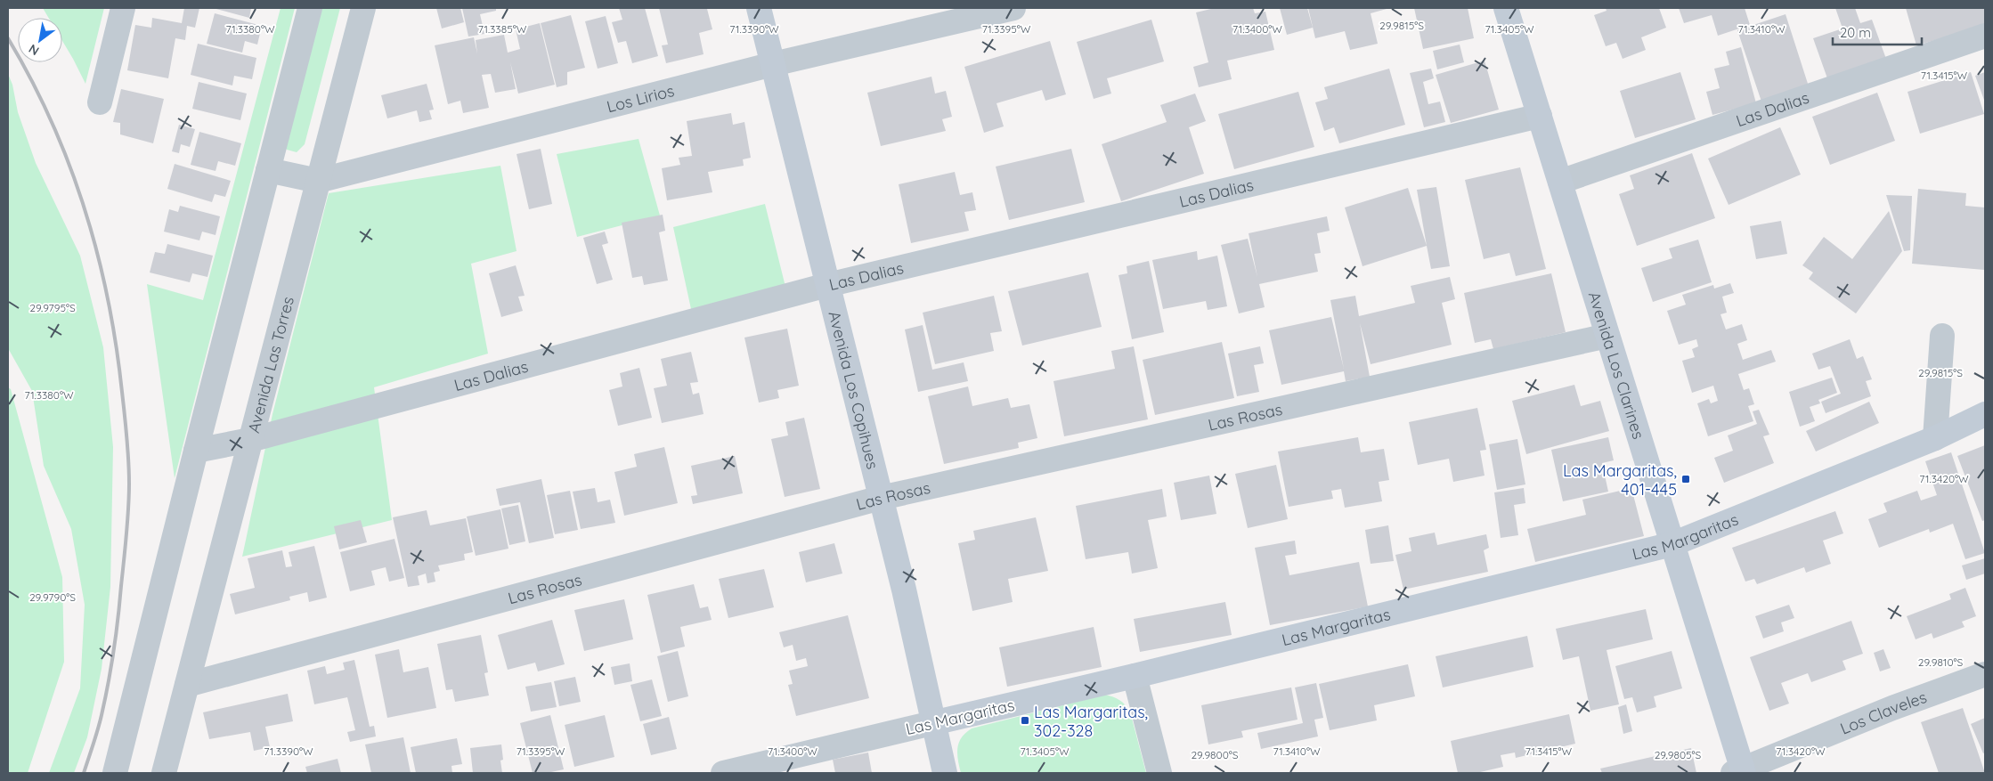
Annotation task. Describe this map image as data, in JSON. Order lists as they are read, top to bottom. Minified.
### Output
{"streets":{"main road":["Avenida Los Clarines","Avenida Los Copihues","Las Margaritas"],"street":["Los Lirios","Las Dalias","Avenida Las Torres","Las Rosas","Los Claveles"]},"crossings":[["Los Lirios","Avenida Las Torres"],["Los Lirios","Avenida Los Copihues"],["Las Dalias","Avenida Las Torres"],["Las Dalias","Avenida Los Clarines"],["Las Dalias","Avenida Los Copihues"],["Avenida Las Torres","Las Rosas"],["Avenida Los Clarines","Las Rosas"],["Avenida Los Clarines","Las Margaritas"],["Avenida Los Clarines","Los Claveles"],["Avenida Los Copihues","Las Rosas"],["Avenida Los Copihues","Las Margaritas"]],"places":{"transit":["Las Margaritas, 401-445","Las Margaritas, 302-328"]},"scale_bar":"20 m","north":"bottom left","coordinates":["29.9815°S","71.3380°W","71.3385°W","71.3390°W","71.3395°W","71.3400°W","71.3405°W","71.3410°W","71.3415°W","29.9795°S","71.3420°W","29.9790°S","29.9810°S","29.9800°S","29.9805°S"]}
